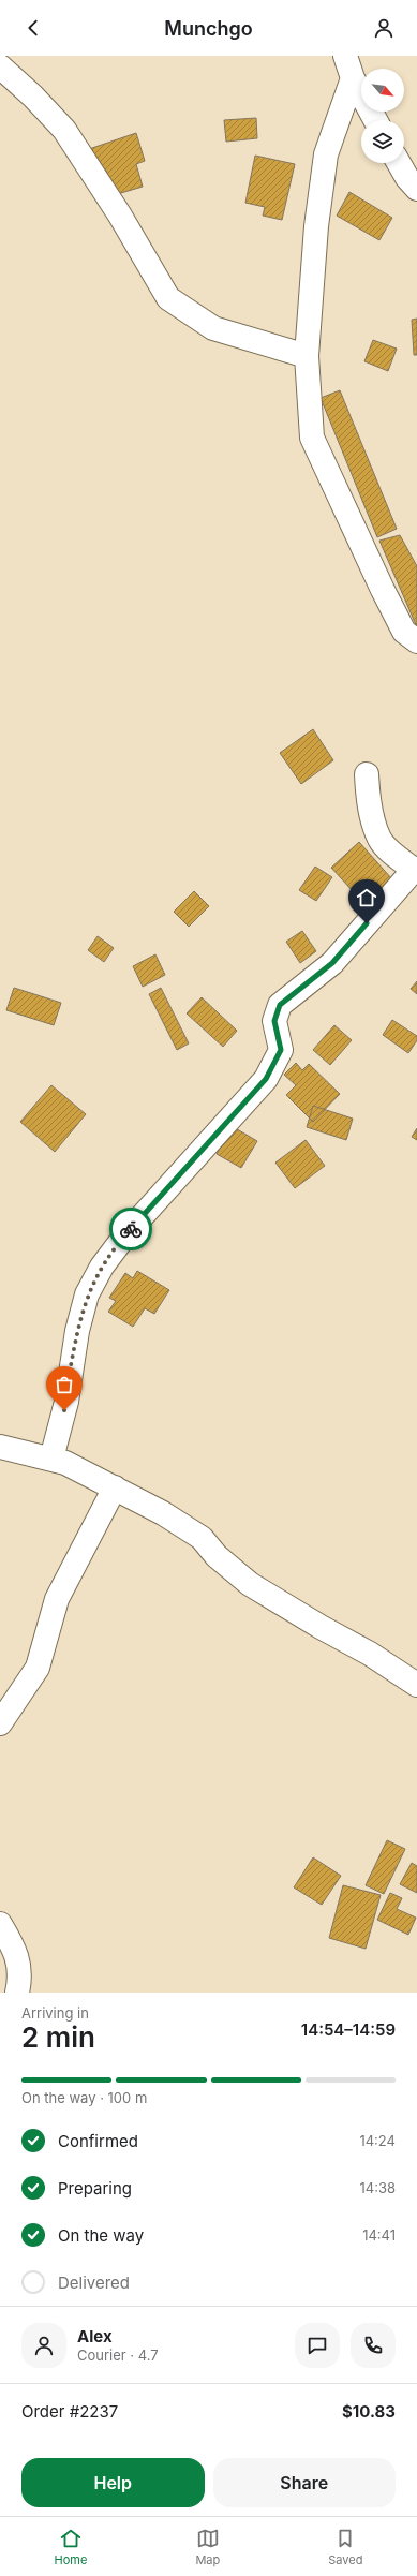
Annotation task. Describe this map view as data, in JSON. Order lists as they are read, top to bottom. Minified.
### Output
{"north":"bottom right","page":{"header":"Munchgo","heading":["2 min","Arriving in","14:54–14:59"],"panel":["Alex","Courier · 4.7","Order #2237","$10.83"],"bar":"On the way · 100 m","list":[["Confirmed","14:24"],["Preparing","14:38"],["On the way","14:41"],"Delivered"],"buttons":["Help","Share"],"tabs":["Home","Map","Saved"]}}
